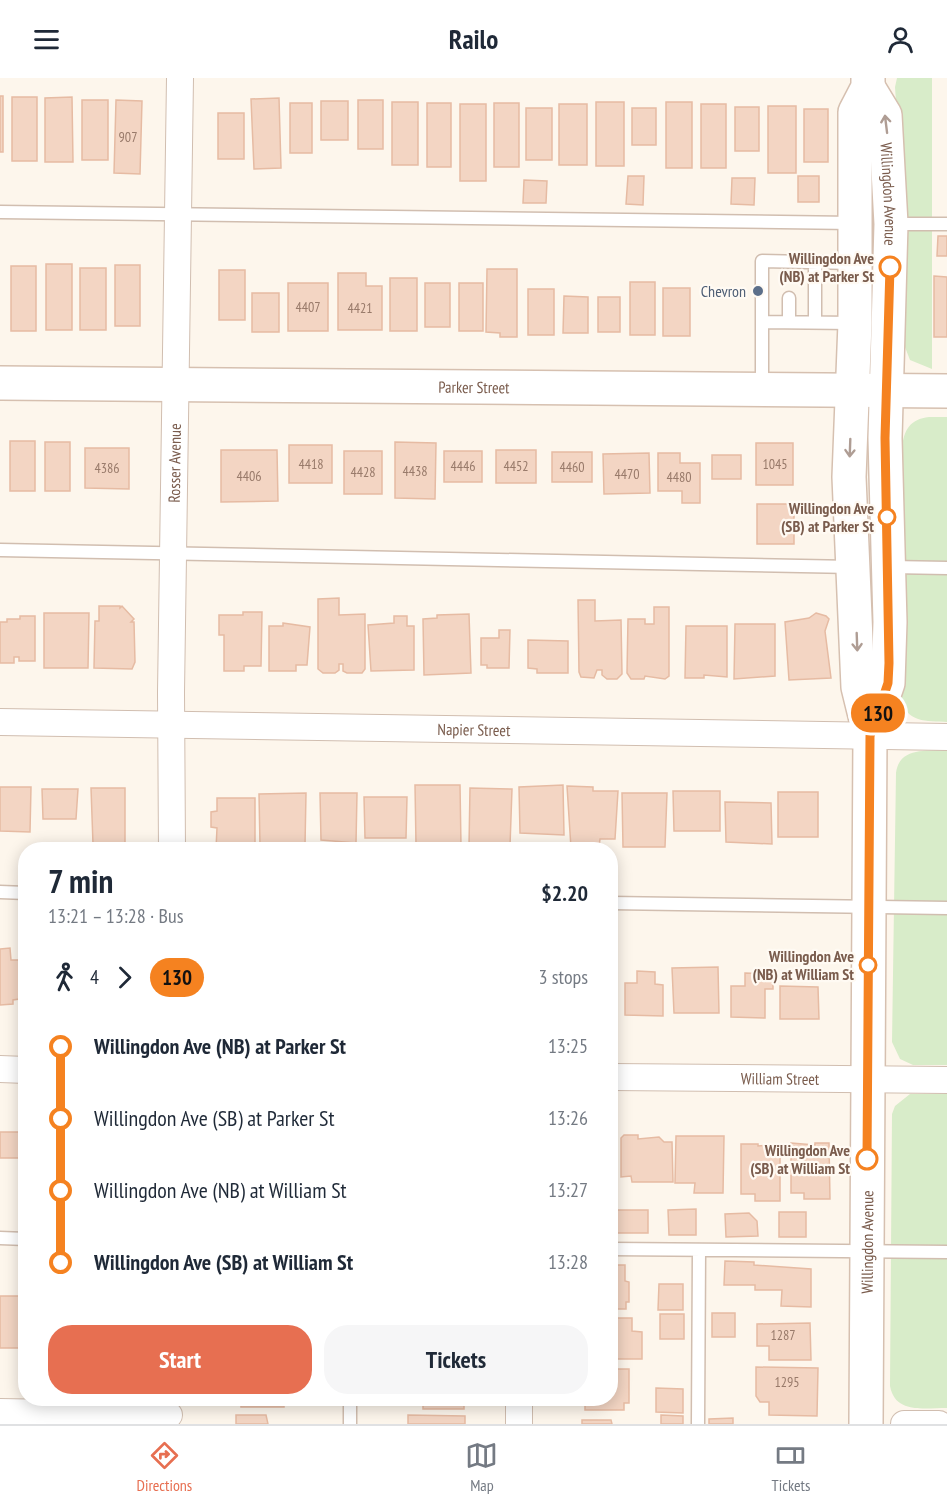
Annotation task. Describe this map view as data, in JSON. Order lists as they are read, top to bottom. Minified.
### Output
{"streets":{"main road":["Willingdon Avenue","Parker Street"],"street":["Rosser Avenue","Napier Street","William Street"]},"crossings":[["Willingdon Avenue","Parker Street"],["Willingdon Avenue","Napier Street"],["Willingdon Avenue","William Street"],["Parker Street","Rosser Avenue"],["Rosser Avenue","Napier Street"]],"places":["Willingdon Ave (NB) at Parker St","Chevron","Willingdon Ave (SB) at Parker St","Willingdon Ave (NB) at William St","Willingdon Ave (SB) at William St"],"lines":["bus line 130"],"house_numbers":["907","4407","4421","4418","1045","4446","4452","4460","4386","4438","4428","4470","4406","4480","1287","1295"],"page":{"header":"Railo","on_map":"130","heading":["7 min","13:21 – 13:28 · Bus","$2.20"],"legs":["4","130","3 stops"],"list":[{"name":"Willingdon Ave (NB) at Parker St","value":"13:25"},{"name":"Willingdon Ave (SB) at Parker St","value":"13:26"},{"name":"Willingdon Ave (NB) at William St","value":"13:27"},{"name":"Willingdon Ave (SB) at William St","value":"13:28"}],"buttons":["Start","Tickets"],"tabs":["Directions","Map","Tickets"]}}
